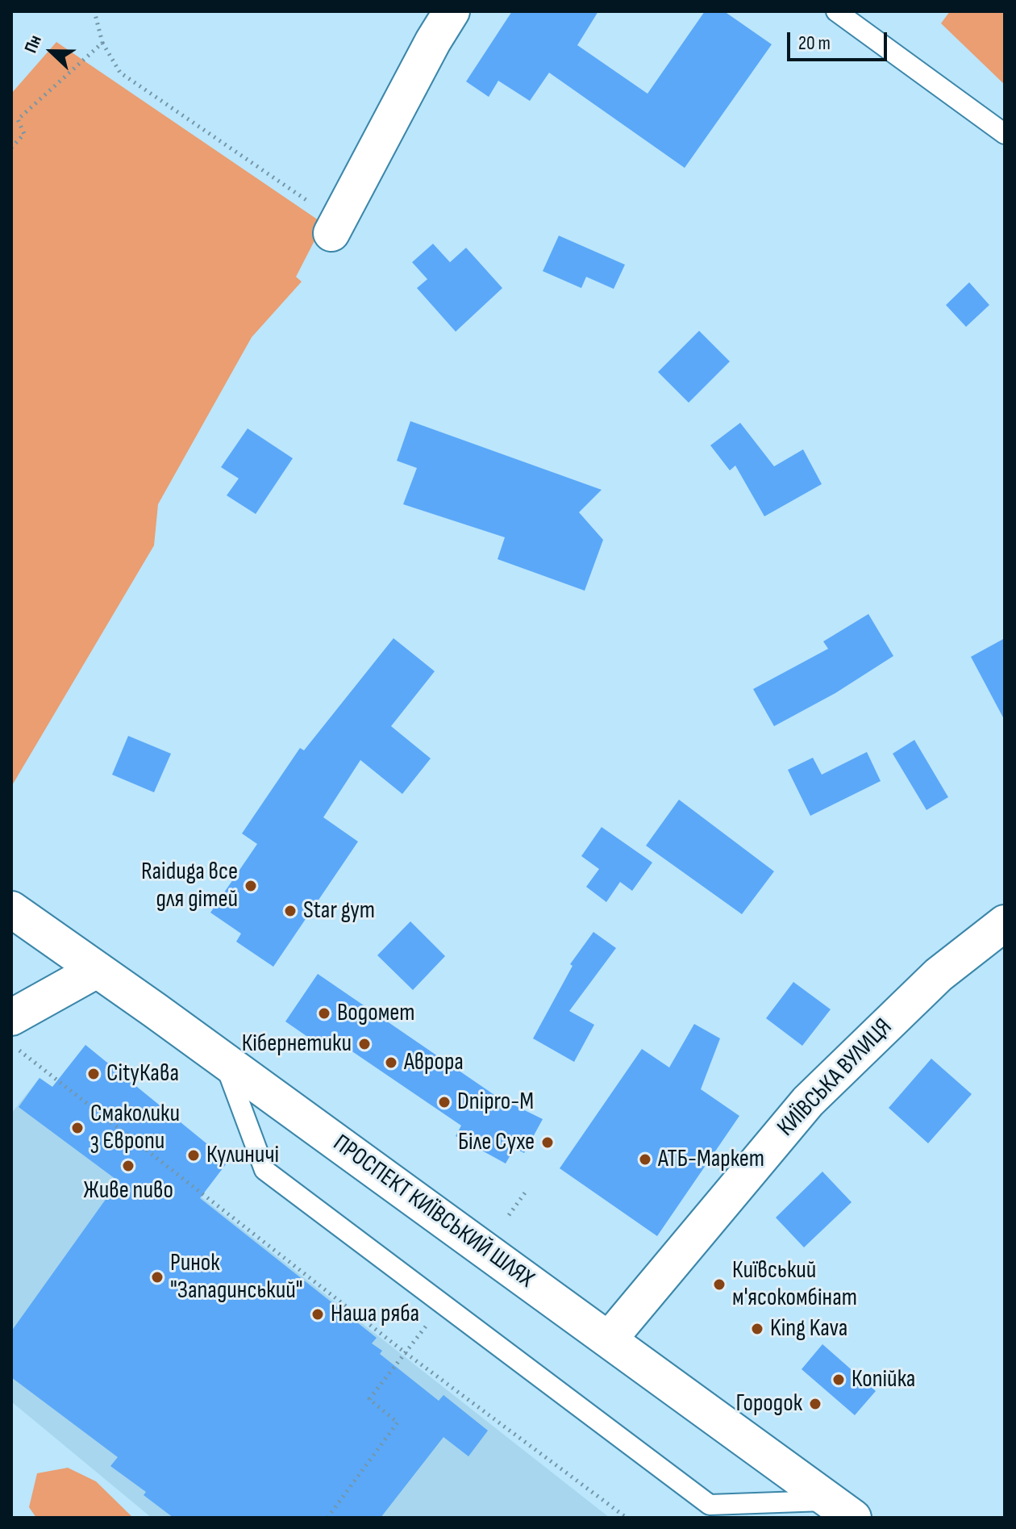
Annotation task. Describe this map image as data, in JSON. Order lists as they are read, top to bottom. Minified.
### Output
{"streets":{"main road":["КИЇВСЬКА ВУЛИЦЯ","ПРОСПЕКТ КИЇВСЬКИЙ ШЛЯХ"]},"crossings":[["КИЇВСЬКА ВУЛИЦЯ","ПРОСПЕКТ КИЇВСЬКИЙ ШЛЯХ"]],"places":["Raiduga все для дітей","Star gym","Водомет","Кібернетики","Аврора","CityКава","Dnipro-M","Смаколики з Європи","Біле Сухе","Кулиничі","АТБ-Маркет","Живе пиво","Ринок \"Западинський\"","Київський м'ясокомбінат","Наша ряба","King Kava","Копійка","Городок"],"scale_bar":"20 m","north":"left"}
